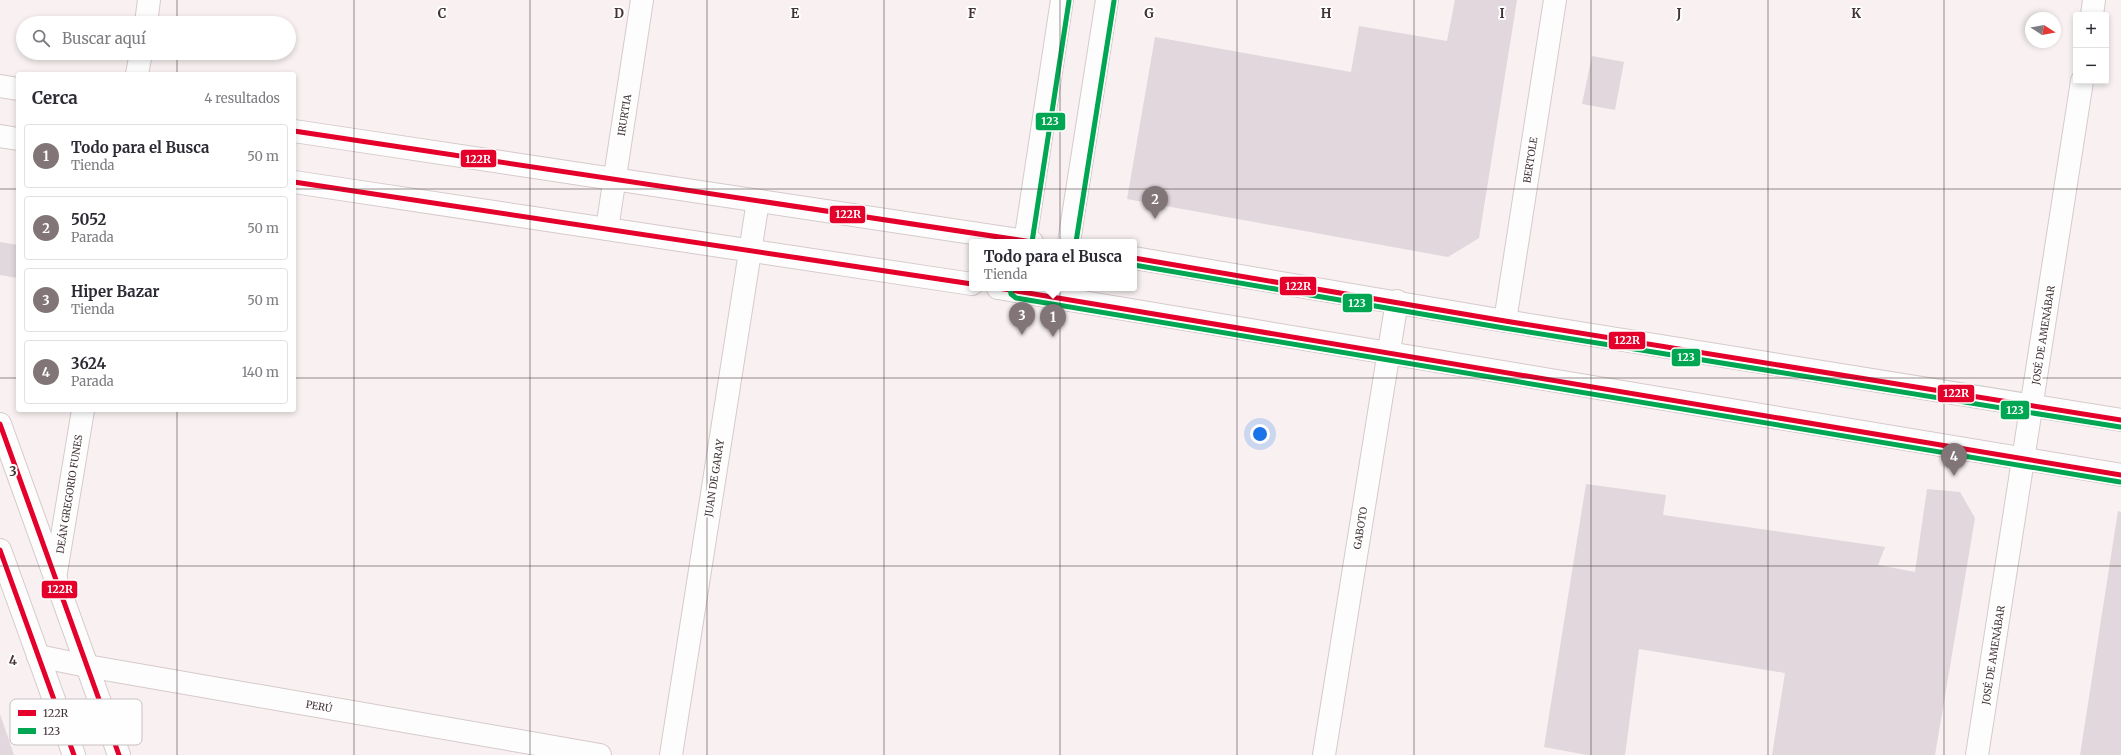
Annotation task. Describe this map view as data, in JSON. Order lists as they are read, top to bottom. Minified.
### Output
{"streets":{"main road":["IRURTIA","BERTOLE","JOSÉ DE AMENÁBAR","JUAN DE GARAY","DEÁN GREGORIO FUNES","GABOTO","PERÚ"]},"lines":["transit line 123","transit line 122R"],"legend":["122R","123"],"north":"right","page":{"map_buttons":["+","−"],"search":"Buscar aquí","heading":["Cerca","4 resultados"],"list":[{"mark":"1","name":"Todo para el Busca","note":"Tienda","value":"50 m"},{"mark":"2","name":"5052","note":"Parada","value":"50 m"},{"mark":"3","name":"Hiper Bazar","note":"Tienda","value":"50 m"},{"mark":"4","name":"3624","note":"Parada","value":"140 m"}],"pins":["2","3","1","4"],"popup":["Todo para el Busca","Tienda"]},"grid":{"columns":["C","D","E","F","G","H","I","J","K"],"rows":["3","4"]}}
